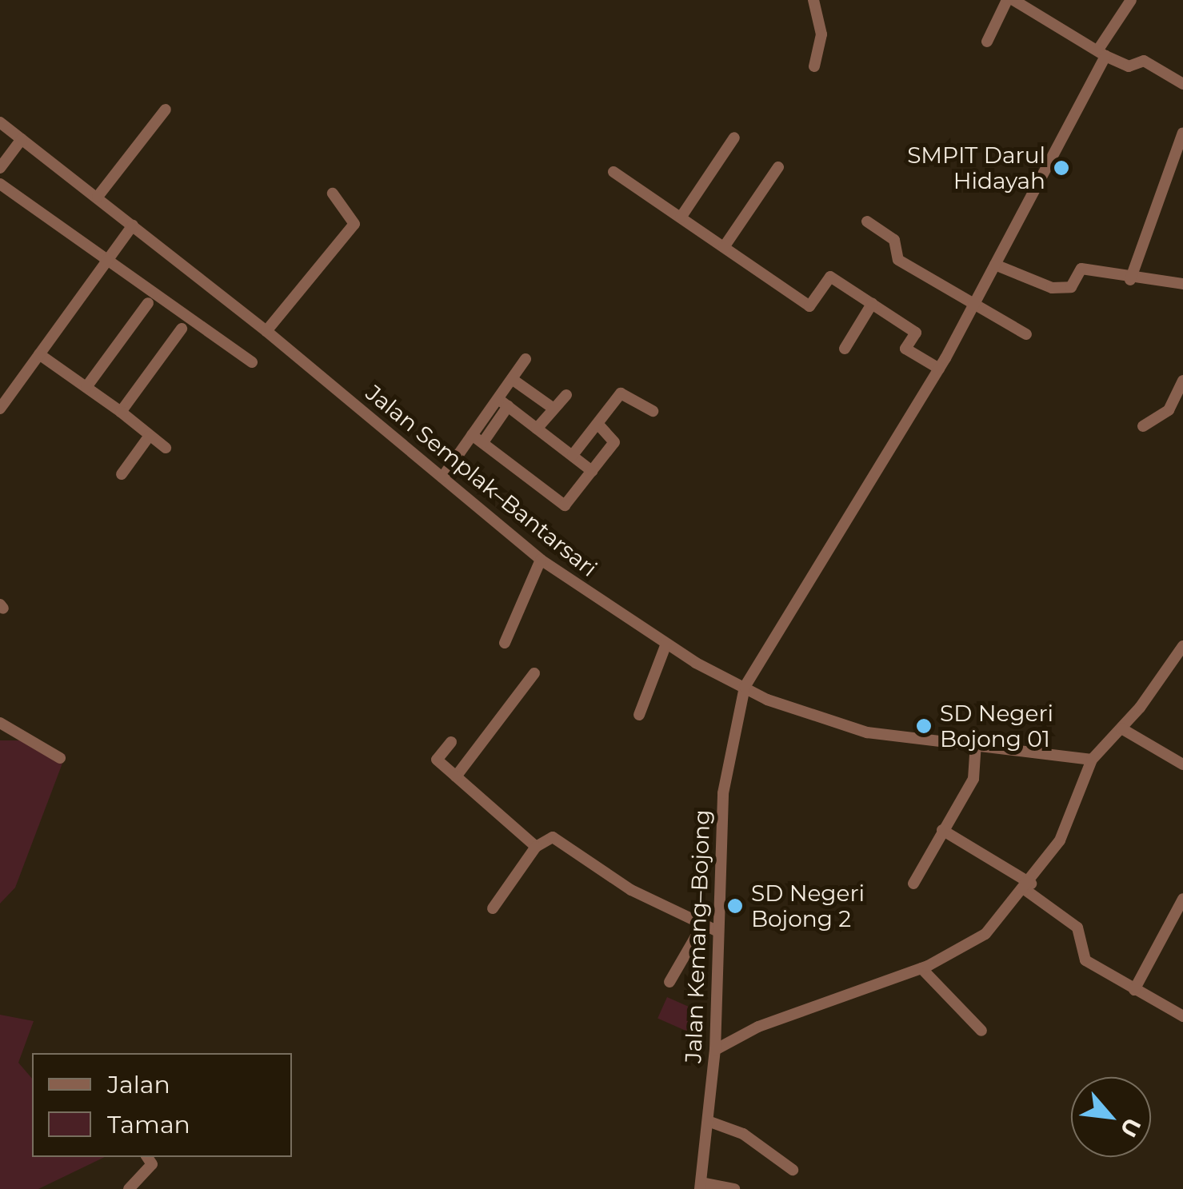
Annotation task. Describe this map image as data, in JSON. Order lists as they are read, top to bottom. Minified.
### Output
{"streets":{"street":["Jalan Semplak–Bantarsari","Jalan Kemang–Bojong"]},"crossings":[["Jalan Semplak–Bantarsari","Jalan Kemang–Bojong"]],"places":["SMPIT Darul Hidayah","SD Negeri Bojong 01","SD Negeri Bojong 2"],"legend":["Jalan","Taman"],"north":"bottom right"}
